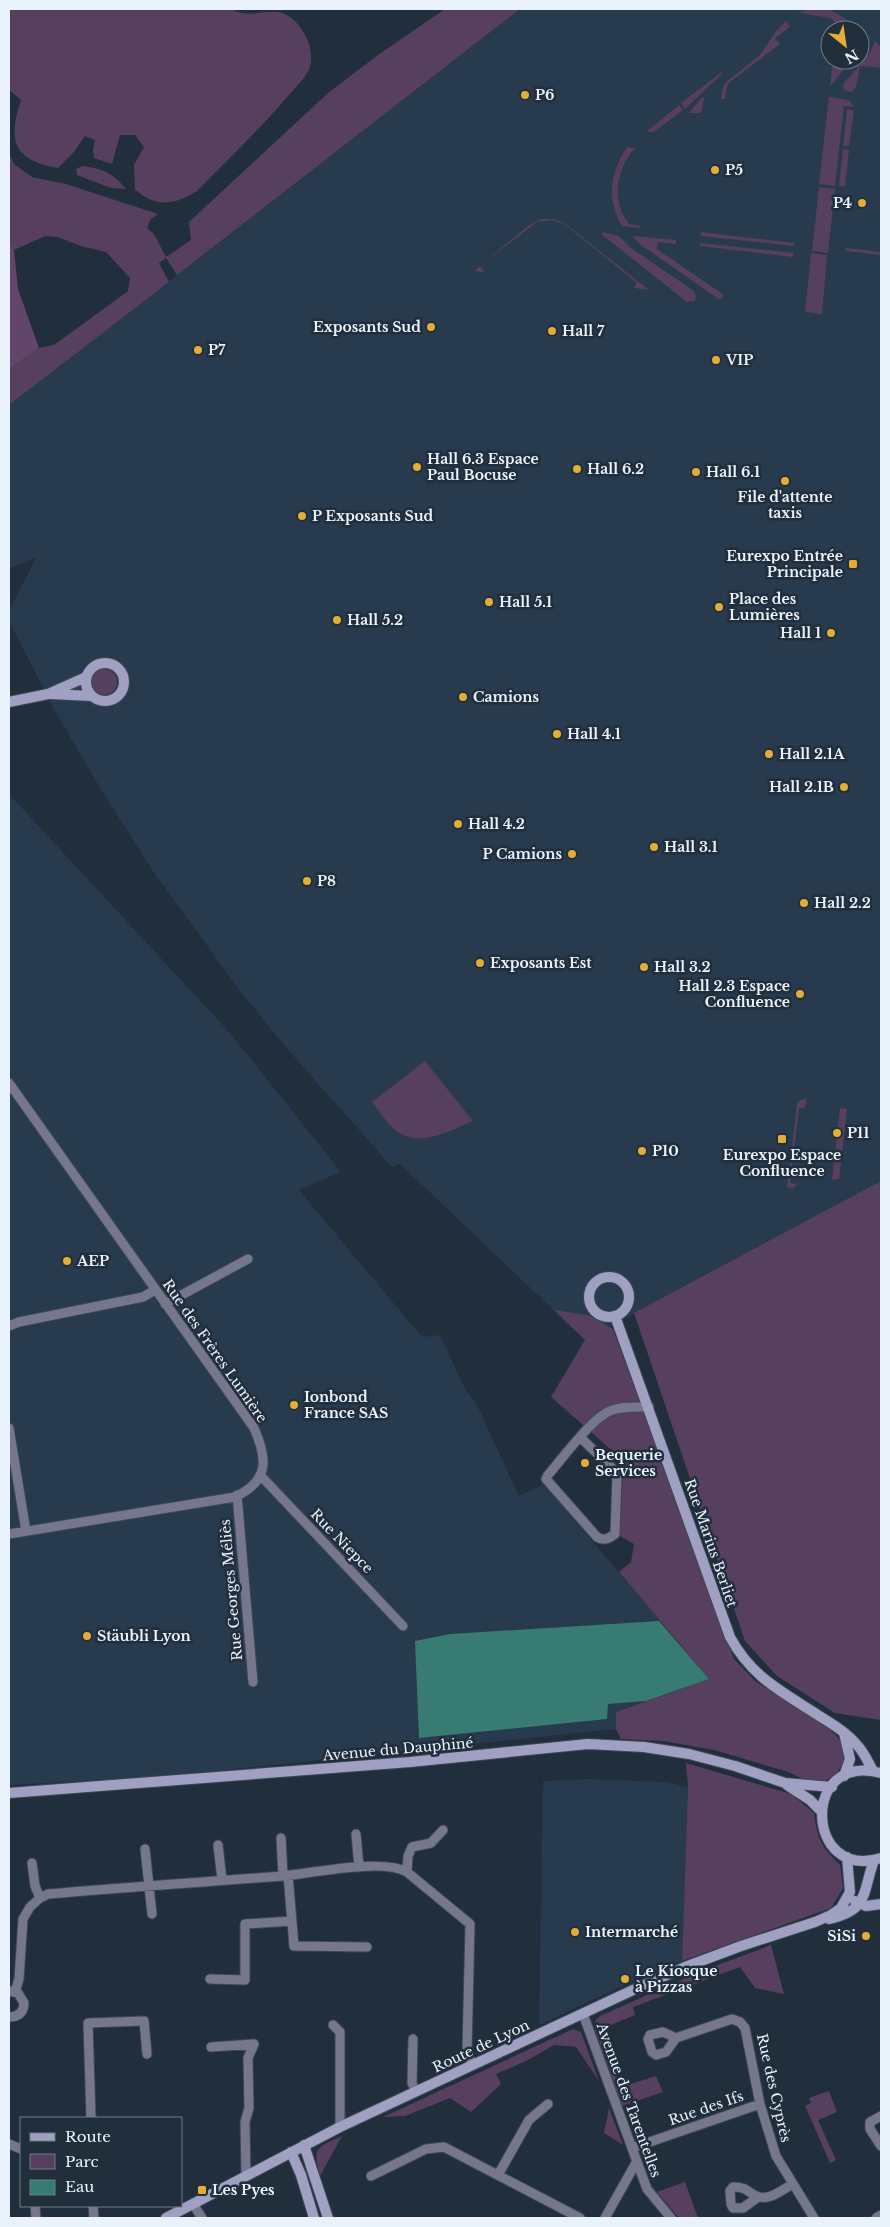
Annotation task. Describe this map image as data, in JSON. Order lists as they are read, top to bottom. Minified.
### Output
{"streets":{"street":["Rue des Frères Lumière","Rue Niepce","Rue Marius Berliet","Rue Georges Méliès","Avenue du Dauphiné","Route de Lyon","Rue des Cyprès","Avenue des Tarentelles","Rue des Ifs"]},"crossings":[["Rue des Frères Lumière","Rue Niepce"],["Route de Lyon","Avenue des Tarentelles"],["Rue des Cyprès","Rue des Ifs"],["Avenue des Tarentelles","Rue des Ifs"]],"places":{"other":["P6","P5","P4","Exposants Sud","Hall 7","P7","VIP","Hall 6.3 Espace Paul Bocuse","Hall 6.2","Hall 6.1","File d'attente taxis","P Exposants Sud","Hall 5.1","Place des Lumières","Hall 5.2","Hall 1","Camions","Hall 4.1","Hall 2.1A","Hall 2.1B","Hall 4.2","Hall 3.1","P Camions","P8","Hall 2.2","Exposants Est","Hall 3.2","Hall 2.3 Espace Confluence","P11","P10","AEP","Ionbond France SAS","Bequerie Services","Stäubli Lyon","Intermarché","SiSi","Le Kiosque à Pizzas"],"transit":["Eurexpo Entrée Principale","Eurexpo Espace Confluence","Les Pyes"]},"legend":["Route","Parc","Eau"],"north":"bottom right"}
